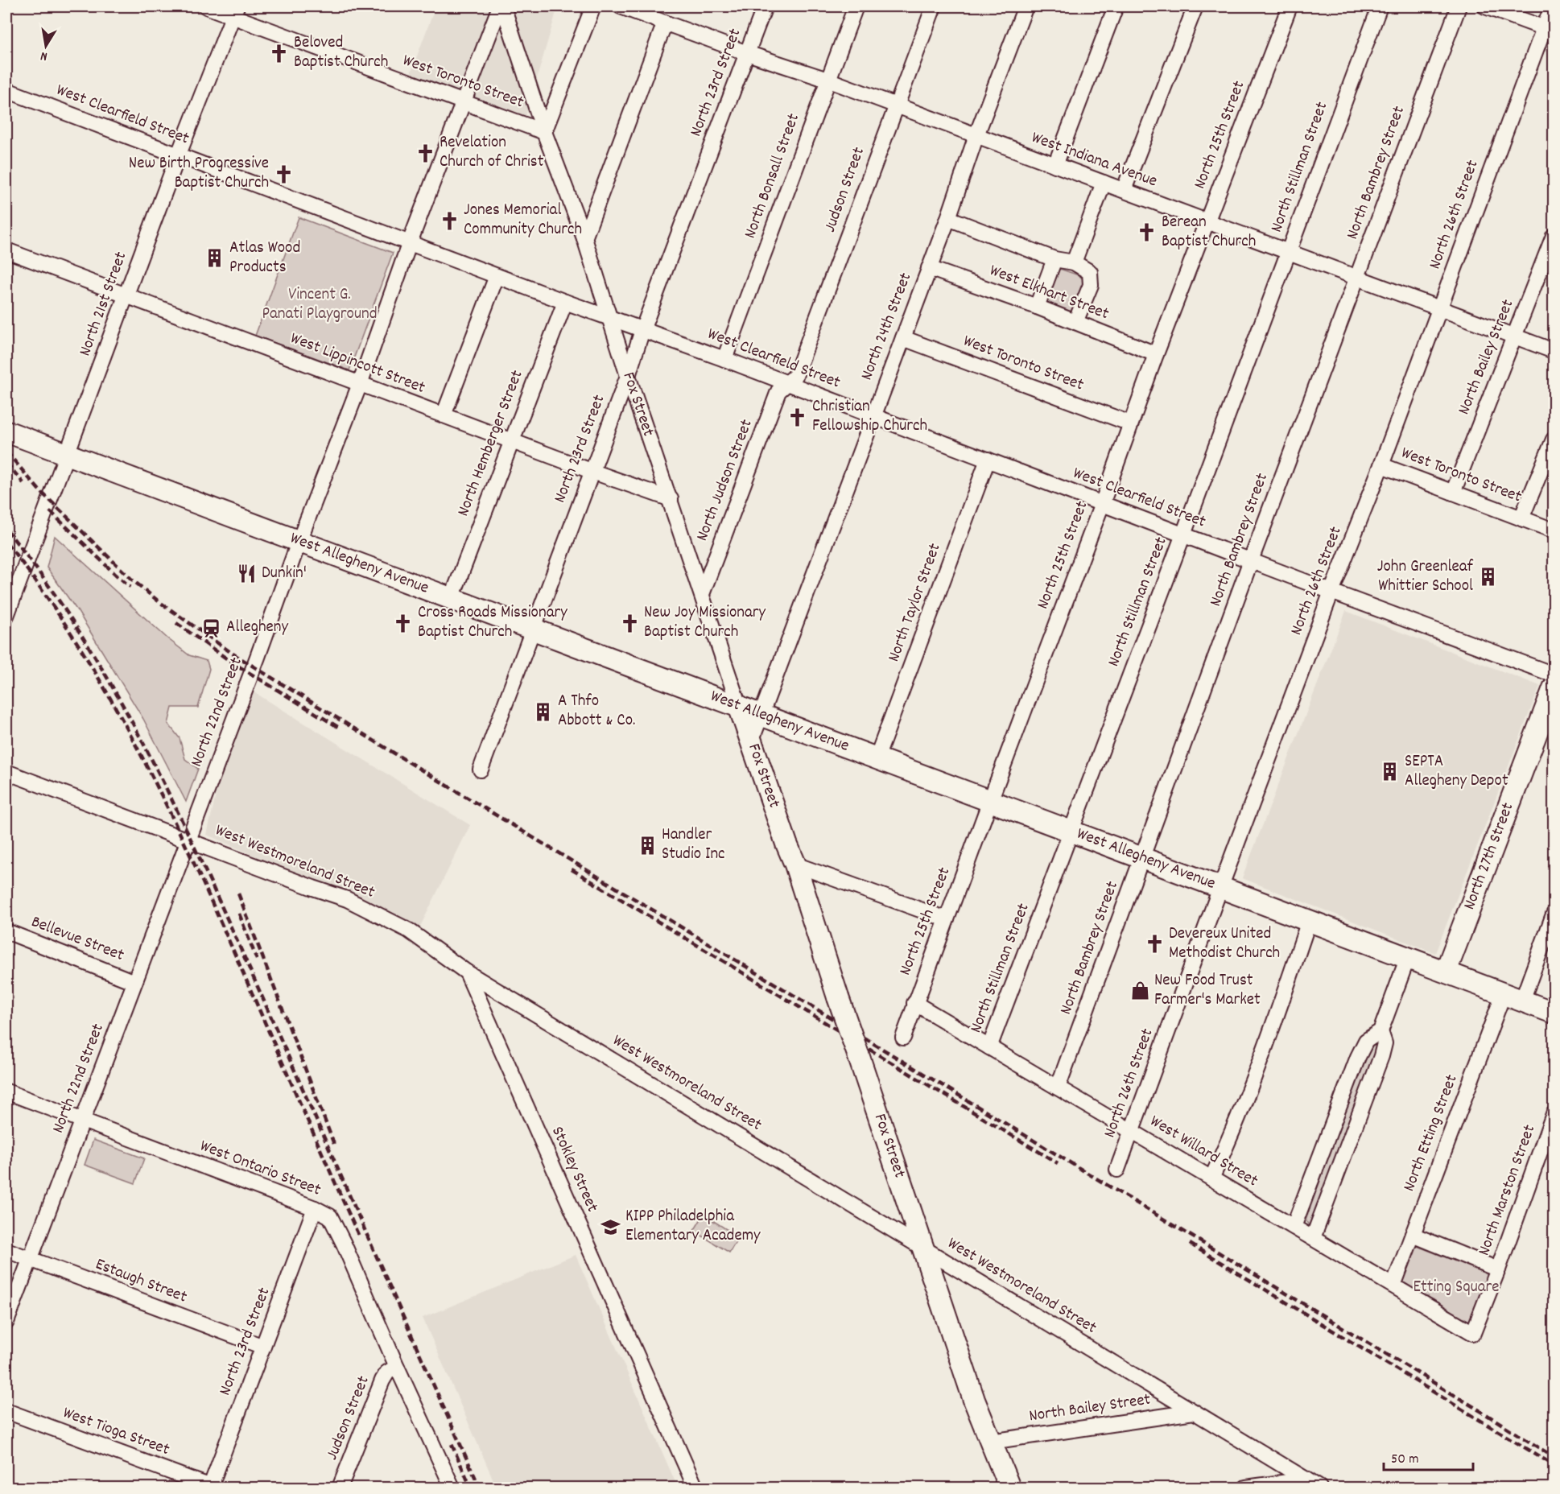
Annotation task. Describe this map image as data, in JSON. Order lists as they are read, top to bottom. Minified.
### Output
{"streets":{"main road":["Fox Street","West Allegheny Avenue","North 27th Street"],"street":["West Toronto Street","North 23rd Street","West Clearfield Street","North 25th Street","West Indiana Avenue","North Stillman Street","North Bambrey Street","North Bonsall Street","Judson Street","North 26th Street","West Elkhart Street","North 21st Street","North 24th Street","North Bailey Street","West Lippincott Street","North Hemberger Street","North Judson Street","North Taylor Street","North 22nd Street","West Westmoreland Street","Bellevue Street","North Etting Street","West Willard Street","West Ontario Street","Stokley Street","North Marston Street","Estaugh Street","West Tioga Street"]},"crossings":[["West Toronto Street","North 25th Street"],["West Toronto Street","North 26th Street"],["West Toronto Street","North 21st Street"],["West Toronto Street","North 24th Street"],["West Toronto Street","North Bailey Street"],["West Toronto Street","Fox Street"],["West Toronto Street","North 22nd Street"],["North 23rd Street","West Clearfield Street"],["North 23rd Street","West Indiana Avenue"],["North 23rd Street","West Lippincott Street"],["North 23rd Street","Fox Street"],["North 23rd Street","West Allegheny Avenue"],["North 23rd Street","West Ontario Street"],["North 23rd Street","Estaugh Street"],["North 23rd Street","West Tioga Street"],["West Clearfield Street","North 25th Street"],["West Clearfield Street","North Stillman Street"],["West Clearfield Street","North Bambrey Street"],["West Clearfield Street","North Bonsall Street"],["West Clearfield Street","Judson Street"],["West Clearfield Street","North 26th Street"],["West Clearfield Street","North 21st Street"],["West Clearfield Street","North 24th Street"],["West Clearfield Street","Fox Street"],["West Clearfield Street","North Hemberger Street"],["West Clearfield Street","North Judson Street"],["West Clearfield Street","North Taylor Street"],["West Clearfield Street","North 22nd Street"],["North 25th Street","West Indiana Avenue"],["North 25th Street","West Elkhart Street"],["North 25th Street","West Allegheny Avenue"],["North 25th Street","West Willard Street"],["West Indiana Avenue","North Stillman Street"],["West Indiana Avenue","North Bambrey Street"],["West Indiana Avenue","North Bonsall Street"],["West Indiana Avenue","Judson Street"],["West Indiana Avenue","North 26th Street"],["West Indiana Avenue","North 24th Street"],["West Indiana Avenue","North Bailey Street"],["North Stillman Street","West Allegheny Avenue"],["North Stillman Street","West Willard Street"],["North Bambrey Street","West Allegheny Avenue"],["North Bambrey Street","West Willard Street"],["Judson Street","North Judson Street"],["Judson Street","West Ontario Street"],["North 26th Street","West Allegheny Avenue"],["North 26th Street","West Willard Street"],["West Elkhart Street","North 24th Street"],["North 21st Street","West Lippincott Street"],["North 21st Street","West Allegheny Avenue"],["North 24th Street","Fox Street"],["North 24th Street","West Allegheny Avenue"],["North Bailey Street","Fox Street"],["North Bailey Street","West Westmoreland Street"],["West Lippincott Street","Fox Street"],["West Lippincott Street","North Hemberger Street"],["West Lippincott Street","North 22nd Street"],["Fox Street","North Judson Street"],["Fox Street","West Allegheny Avenue"],["Fox Street","North 22nd Street"],["Fox Street","West Westmoreland Street"],["North Hemberger Street","West Allegheny Avenue"],["West Allegheny Avenue","North Taylor Street"],["West Allegheny Avenue","North 22nd Street"],["West Allegheny Avenue","North 27th Street"],["West Allegheny Avenue","North Etting Street"],["North 22nd Street","West Westmoreland Street"],["North 22nd Street","Bellevue Street"],["North 22nd Street","West Ontario Street"],["North 22nd Street","Estaugh Street"],["West Westmoreland Street","Stokley Street"],["North Etting Street","West Willard Street"],["West Willard Street","North Marston Street"]],"parks":["Vincent G. Panati Playground","Etting Square"],"places":{"church":["Beloved Baptist Church","Revelation Church of Christ","New Birth Progressive Baptist Church","Jones Memorial Community Church","Berean Baptist Church","Christian Fellowship Church","Cross Roads Missionary Baptist Church","New Joy Missionary Baptist Church","Devereux United Methodist Church"],"building":["Atlas Wood Products","John Greenleaf Whittier School","A Thfo Abbott & Co.","SEPTA Allegheny Depot","Handler Studio Inc"],"restaurant":["Dunkin'"],"station":["Allegheny"],"shop":["New Food Trust Farmer's Market"],"school or university":["KIPP Philadelphia Elementary Academy"]},"scale_bar":"50 m","north":"bottom"}
